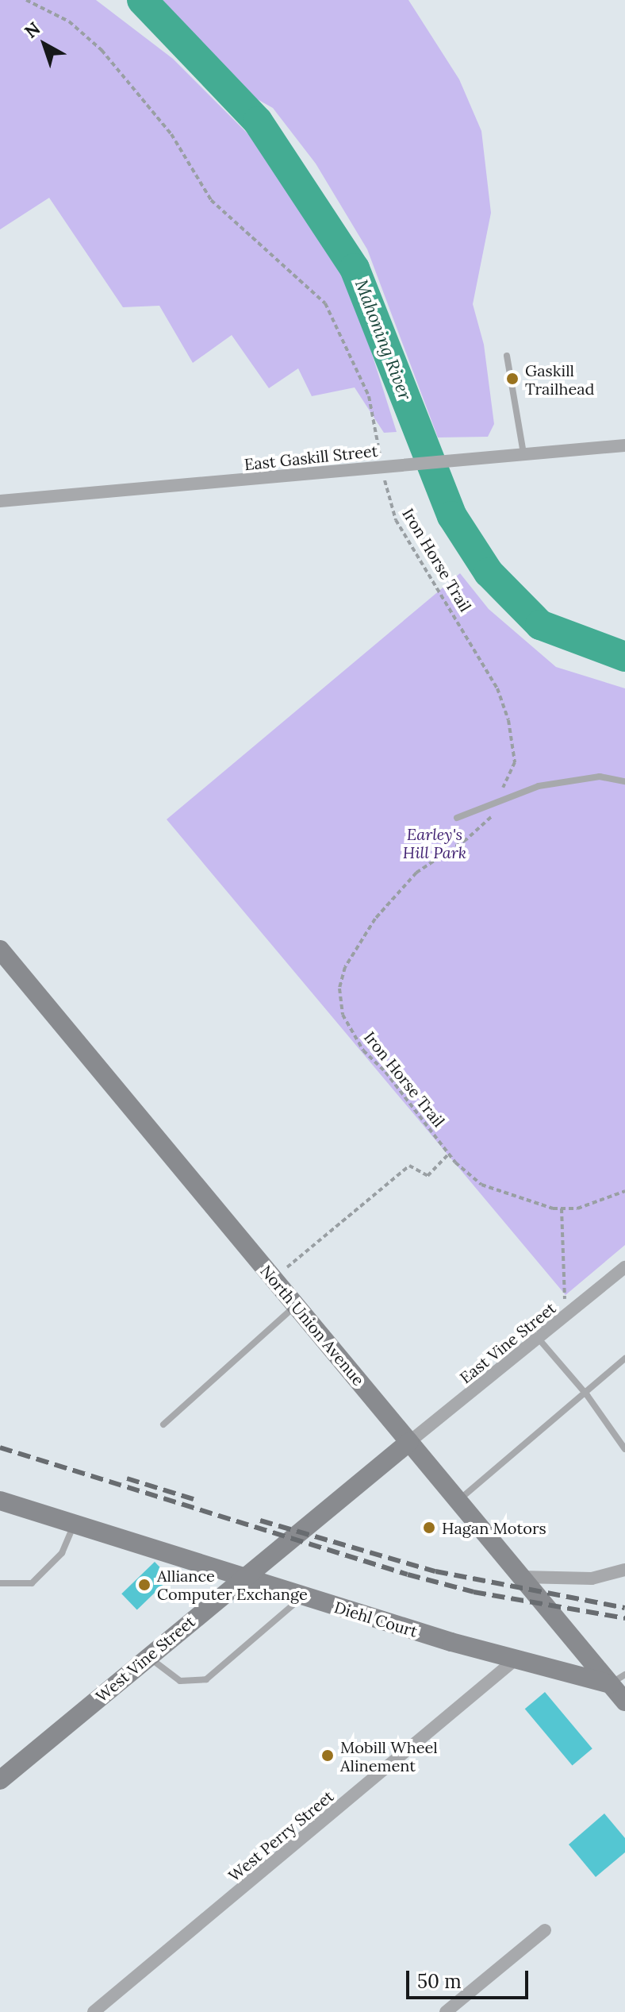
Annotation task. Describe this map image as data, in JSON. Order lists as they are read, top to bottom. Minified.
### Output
{"streets":{"main road":["North Union Avenue","Diehl Court","West Vine Street"],"street":["East Gaskill Street","East Vine Street","West Perry Street"],"path":["Iron Horse Trail"]},"crossings":[["East Gaskill Street","Iron Horse Trail"],["North Union Avenue","East Vine Street"],["North Union Avenue","Diehl Court"],["North Union Avenue","West Vine Street"],["East Vine Street","West Vine Street"],["Diehl Court","West Vine Street"],["Diehl Court","West Perry Street"]],"water":["Mahoning River"],"parks":["Earley's Hill Park"],"places":["Gaskill Trailhead","Hagan Motors","Alliance Computer Exchange","Mobill Wheel Alinement"],"scale_bar":"50 m","north":"top left"}
